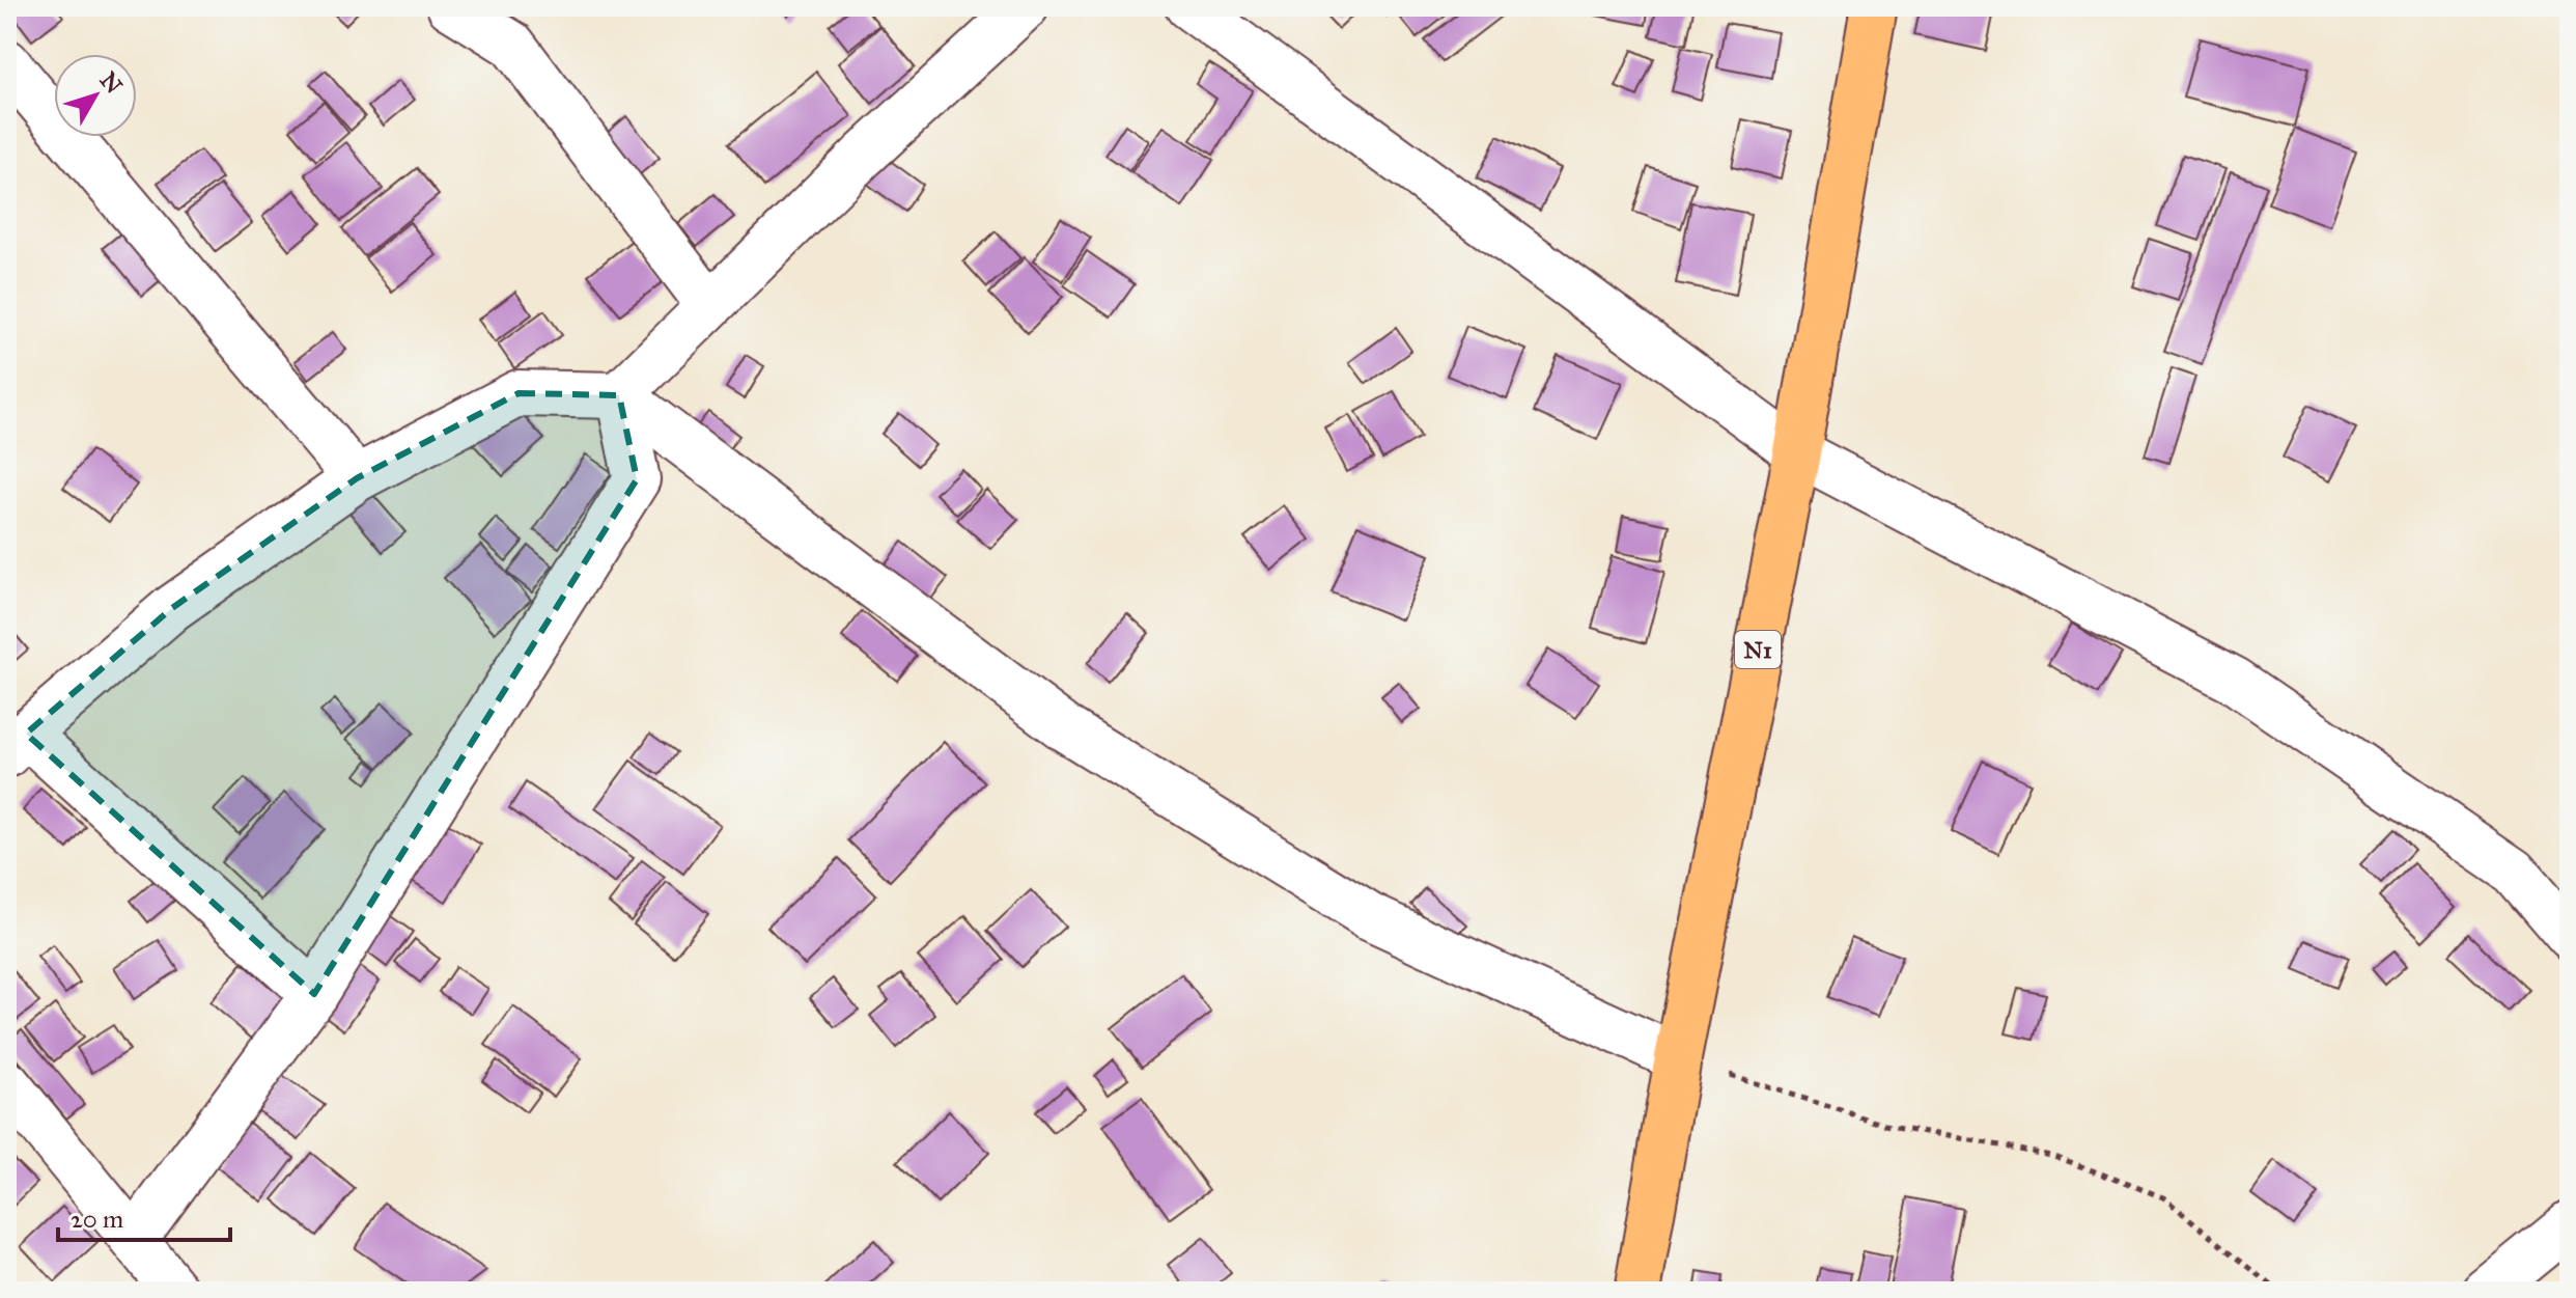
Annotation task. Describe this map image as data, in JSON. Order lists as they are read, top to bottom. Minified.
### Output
{"streets":{"main road":["N1"]},"scale_bar":"20 m","north":"top right"}
